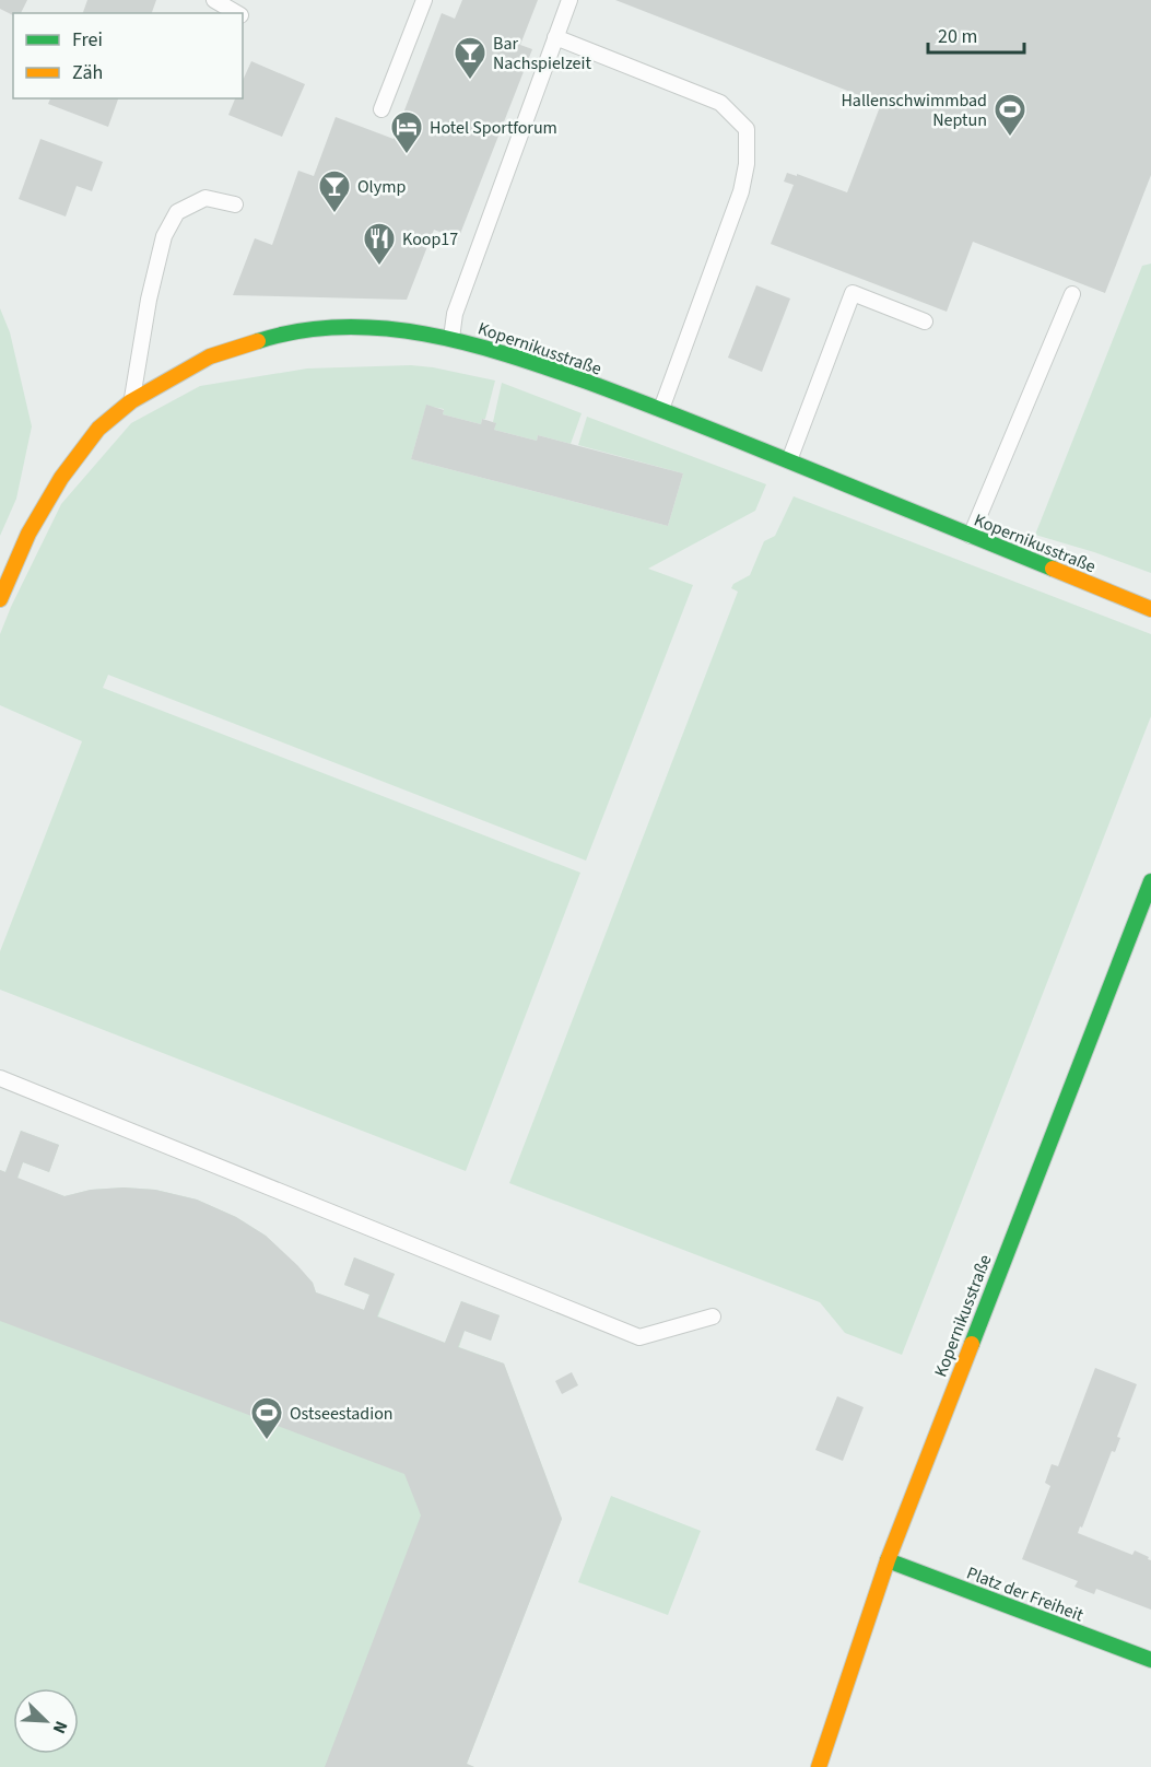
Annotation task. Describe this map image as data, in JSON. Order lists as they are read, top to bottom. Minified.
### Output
{"streets":{"street":["Kopernikusstraße","Platz der Freiheit"]},"crossings":[["Kopernikusstraße","Platz der Freiheit"]],"places":{"bar":["Bar Nachspielzeit","Olymp"],"sports":["Hallenschwimmbad Neptun","Ostseestadion"],"hotel":["Hotel Sportforum"],"restaurant":["Koop17"]},"legend":["Frei","Zäh"],"scale_bar":"20 m","north":"bottom right"}
